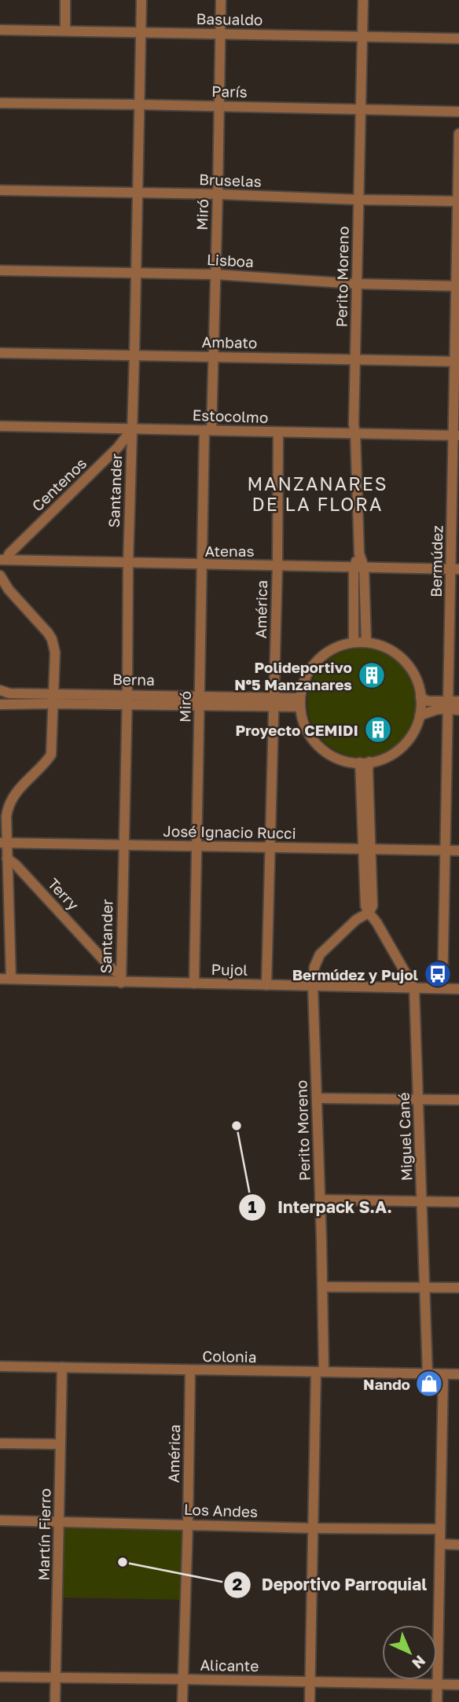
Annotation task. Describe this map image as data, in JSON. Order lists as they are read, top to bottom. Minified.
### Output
{"streets":{"street":["Basualdo","París","Bruselas","Miró","Lisboa","Perito Moreno","Ambato","Estocolmo","Centenos","Santander","Atenas","Bermúdez","América","Berna","José Ignacio Rucci","Terry","Pujol","Miguel Cané","Colonia","Los Andes","Martín Fierro","Alicante"]},"crossings":[["Basualdo","Miró"],["Basualdo","Perito Moreno"],["Basualdo","Santander"],["París","Miró"],["París","Perito Moreno"],["París","Santander"],["Bruselas","Miró"],["Bruselas","Perito Moreno"],["Bruselas","Santander"],["Bruselas","Bermúdez"],["Miró","Lisboa"],["Miró","Ambato"],["Miró","Estocolmo"],["Miró","Atenas"],["Miró","Berna"],["Miró","José Ignacio Rucci"],["Miró","Pujol"],["Lisboa","Perito Moreno"],["Lisboa","Santander"],["Lisboa","Bermúdez"],["Perito Moreno","Ambato"],["Perito Moreno","Estocolmo"],["Perito Moreno","Atenas"],["Perito Moreno","Berna"],["Perito Moreno","Pujol"],["Perito Moreno","Miguel Cané"],["Perito Moreno","Colonia"],["Perito Moreno","Los Andes"],["Perito Moreno","Alicante"],["Ambato","Santander"],["Ambato","Bermúdez"],["Estocolmo","Centenos"],["Estocolmo","Santander"],["Estocolmo","Bermúdez"],["Estocolmo","América"],["Centenos","Santander"],["Centenos","Atenas"],["Santander","Atenas"],["Santander","Berna"],["Santander","José Ignacio Rucci"],["Santander","Terry"],["Santander","Pujol"],["Atenas","Bermúdez"],["Atenas","América"],["Bermúdez","José Ignacio Rucci"],["Bermúdez","Pujol"],["América","Berna"],["América","José Ignacio Rucci"],["América","Pujol"],["América","Colonia"],["América","Los Andes"],["América","Alicante"],["Terry","Pujol"],["Pujol","Miguel Cané"],["Miguel Cané","Colonia"],["Colonia","Martín Fierro"],["Los Andes","Martín Fierro"],["Martín Fierro","Alicante"]],"districts":["MANZANARES DE LA FLORA"],"places":{"building":["Polideportivo Nº5 Manzanares","Proyecto CEMIDI"],"bus stop":["Bermúdez y Pujol"],"other":["Interpack S.A.","Deportivo Parroquial"],"shop":["Nando"]},"north":"bottom right"}
